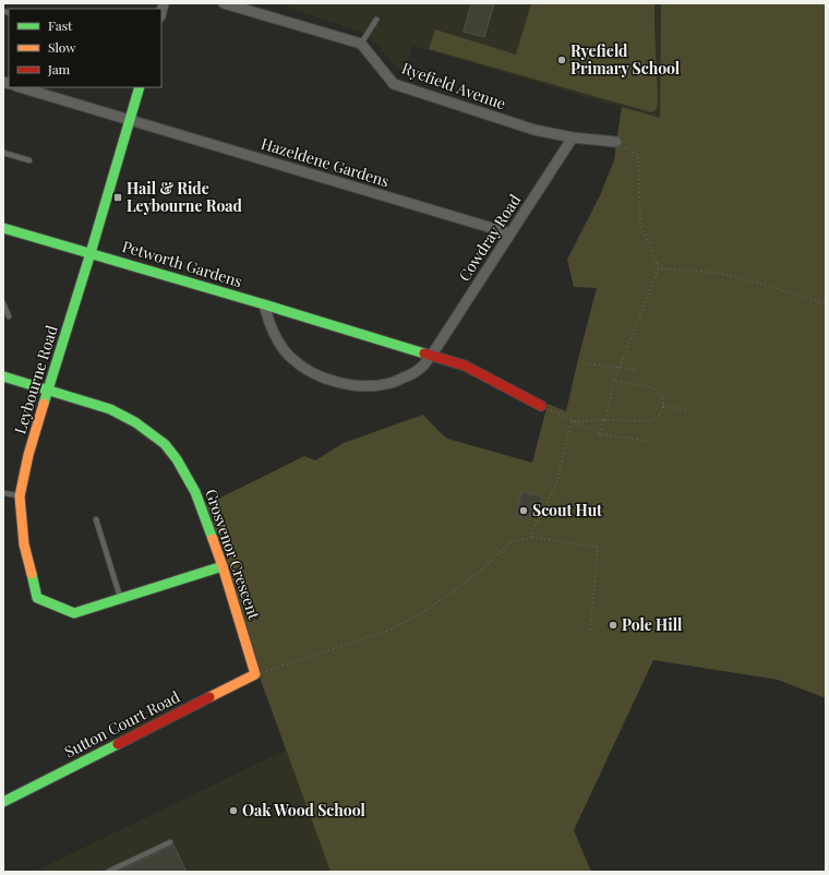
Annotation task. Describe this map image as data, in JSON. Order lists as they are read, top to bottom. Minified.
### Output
{"streets":{"street":["Ryefield Avenue","Hazeldene Gardens","Cowdray Road","Petworth Gardens","Leybourne Road","Grosvenor Crescent","Sutton Court Road"]},"crossings":[["Ryefield Avenue","Cowdray Road"],["Hazeldene Gardens","Cowdray Road"],["Hazeldene Gardens","Leybourne Road"],["Cowdray Road","Petworth Gardens"],["Petworth Gardens","Leybourne Road"],["Leybourne Road","Grosvenor Crescent"],["Grosvenor Crescent","Sutton Court Road"]],"places":{"other":["Ryefield Primary School","Scout Hut","Pole Hill","Oak Wood School"],"transit":["Hail & Ride Leybourne Road"]},"legend":["Fast","Slow","Jam"]}
